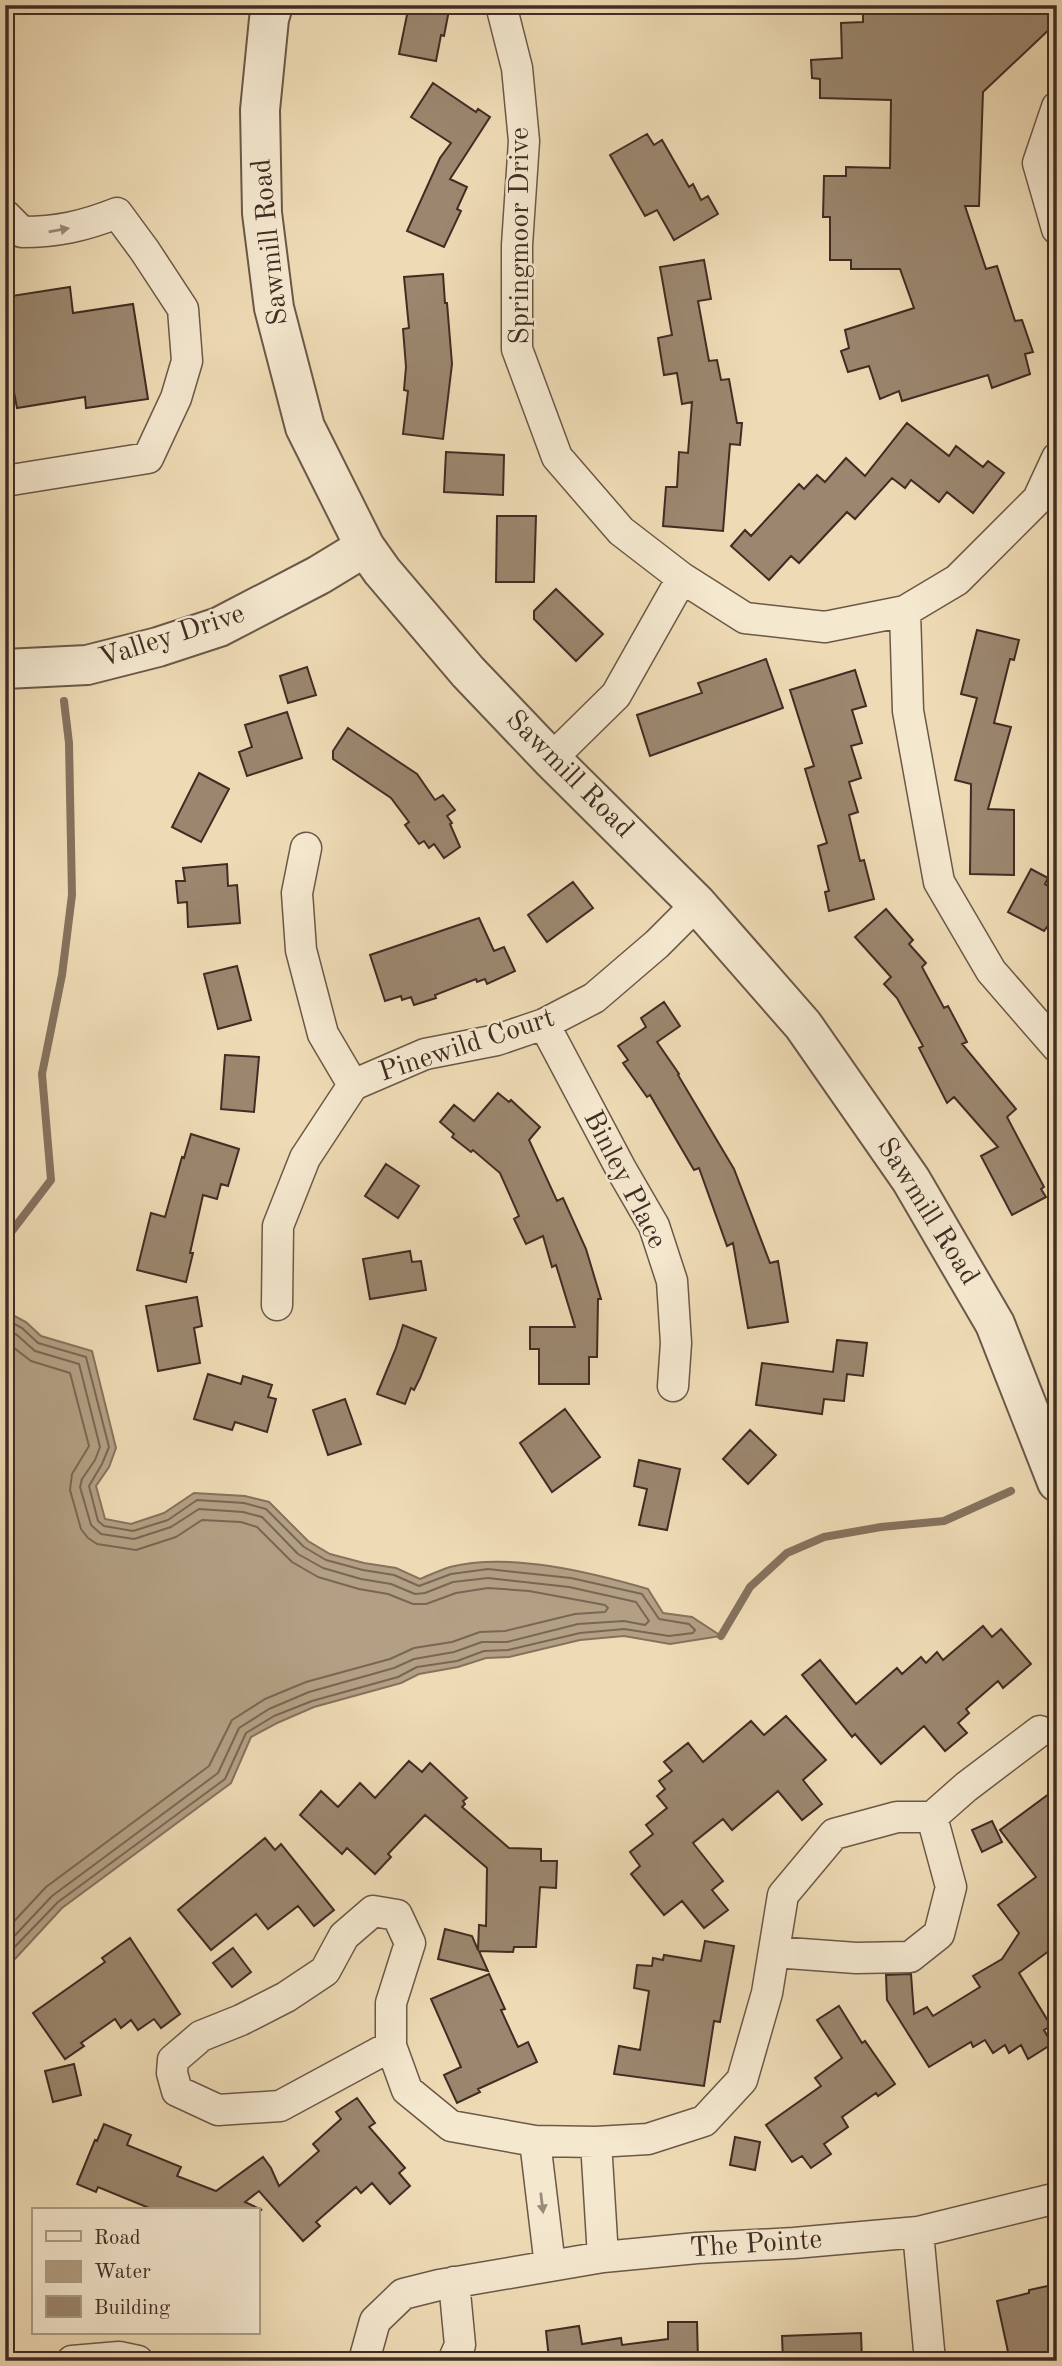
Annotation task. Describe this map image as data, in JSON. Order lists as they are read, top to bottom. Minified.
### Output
{"streets":{"street":["Springmoor Drive","Sawmill Road","Valley Drive","Pinewild Court","Binley Place","The Pointe"]},"crossings":[["Sawmill Road","Valley Drive"],["Sawmill Road","Pinewild Court"],["Pinewild Court","Binley Place"]],"legend":["Road","Water","Building"]}
